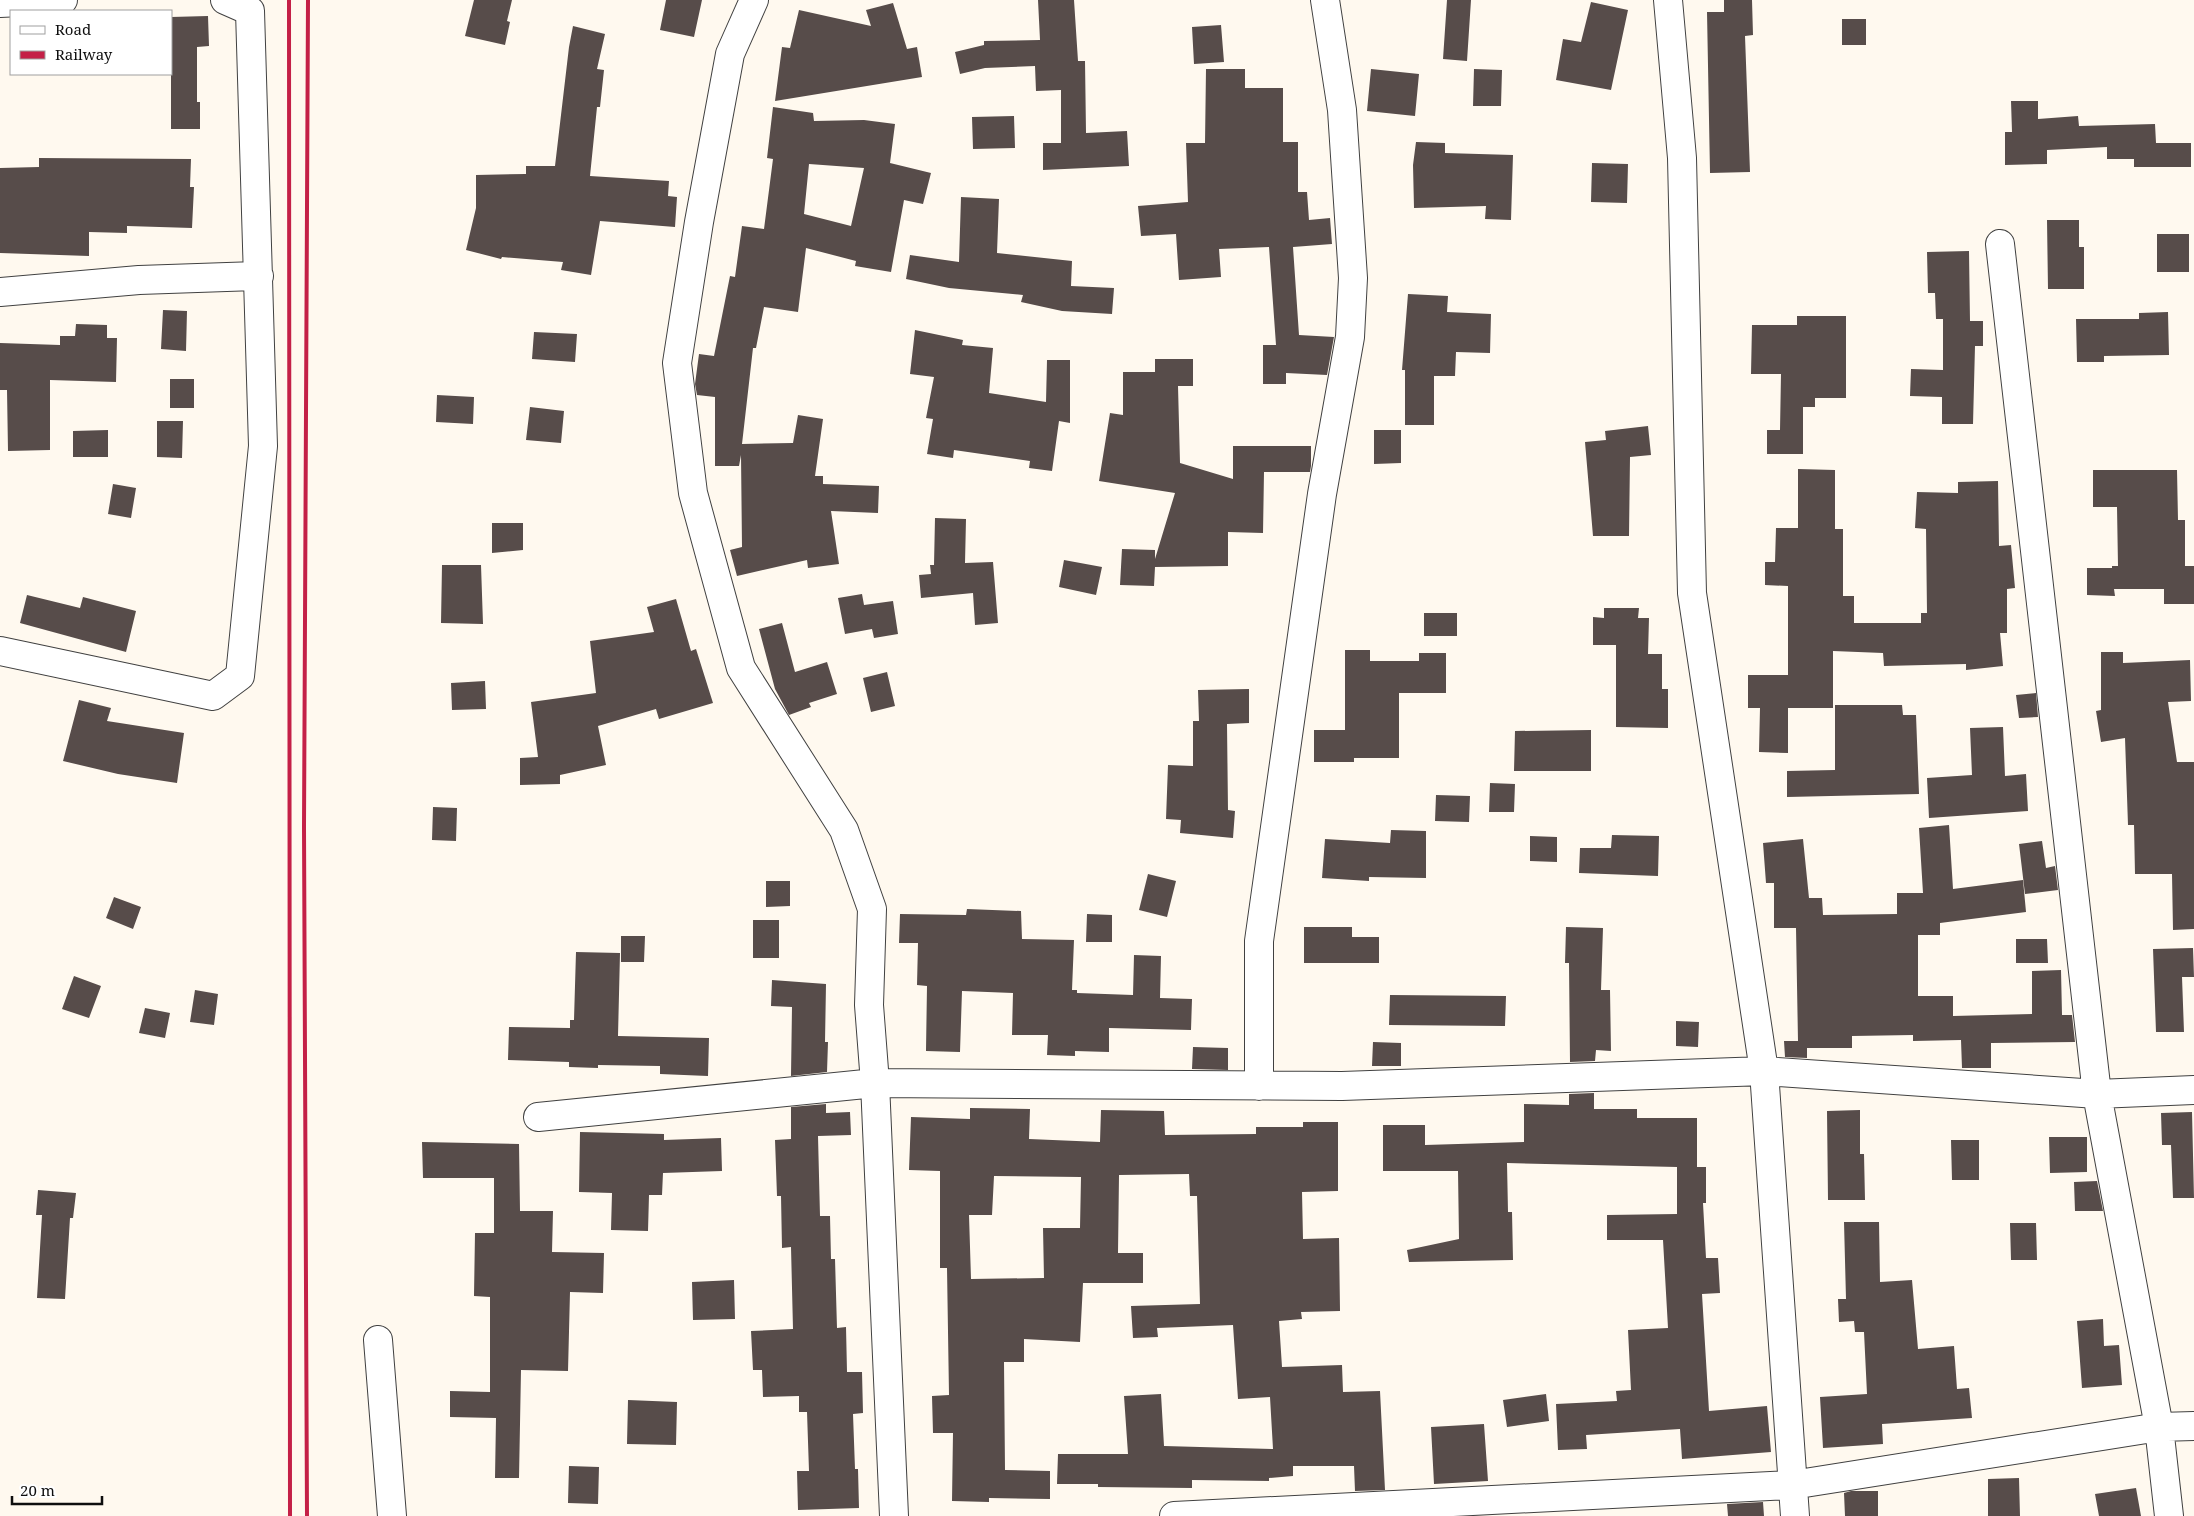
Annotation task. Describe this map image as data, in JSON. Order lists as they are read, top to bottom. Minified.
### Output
{"legend":["Road","Railway"],"scale_bar":"20 m"}
